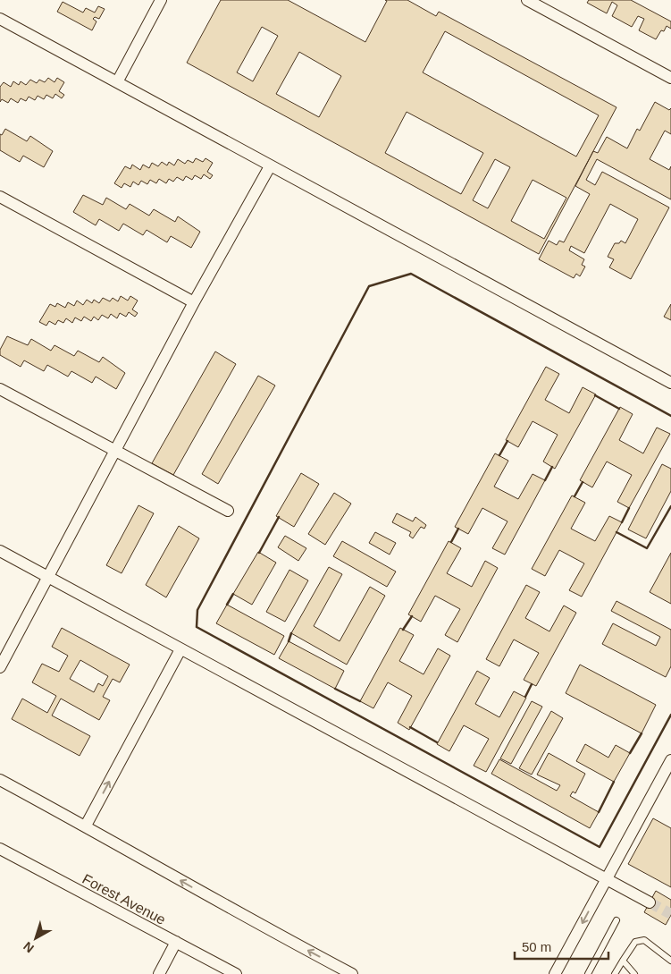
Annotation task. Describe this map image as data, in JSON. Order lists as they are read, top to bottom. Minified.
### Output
{"streets":{"street":["Forest Avenue"]},"scale_bar":"50 m","north":"bottom left"}
